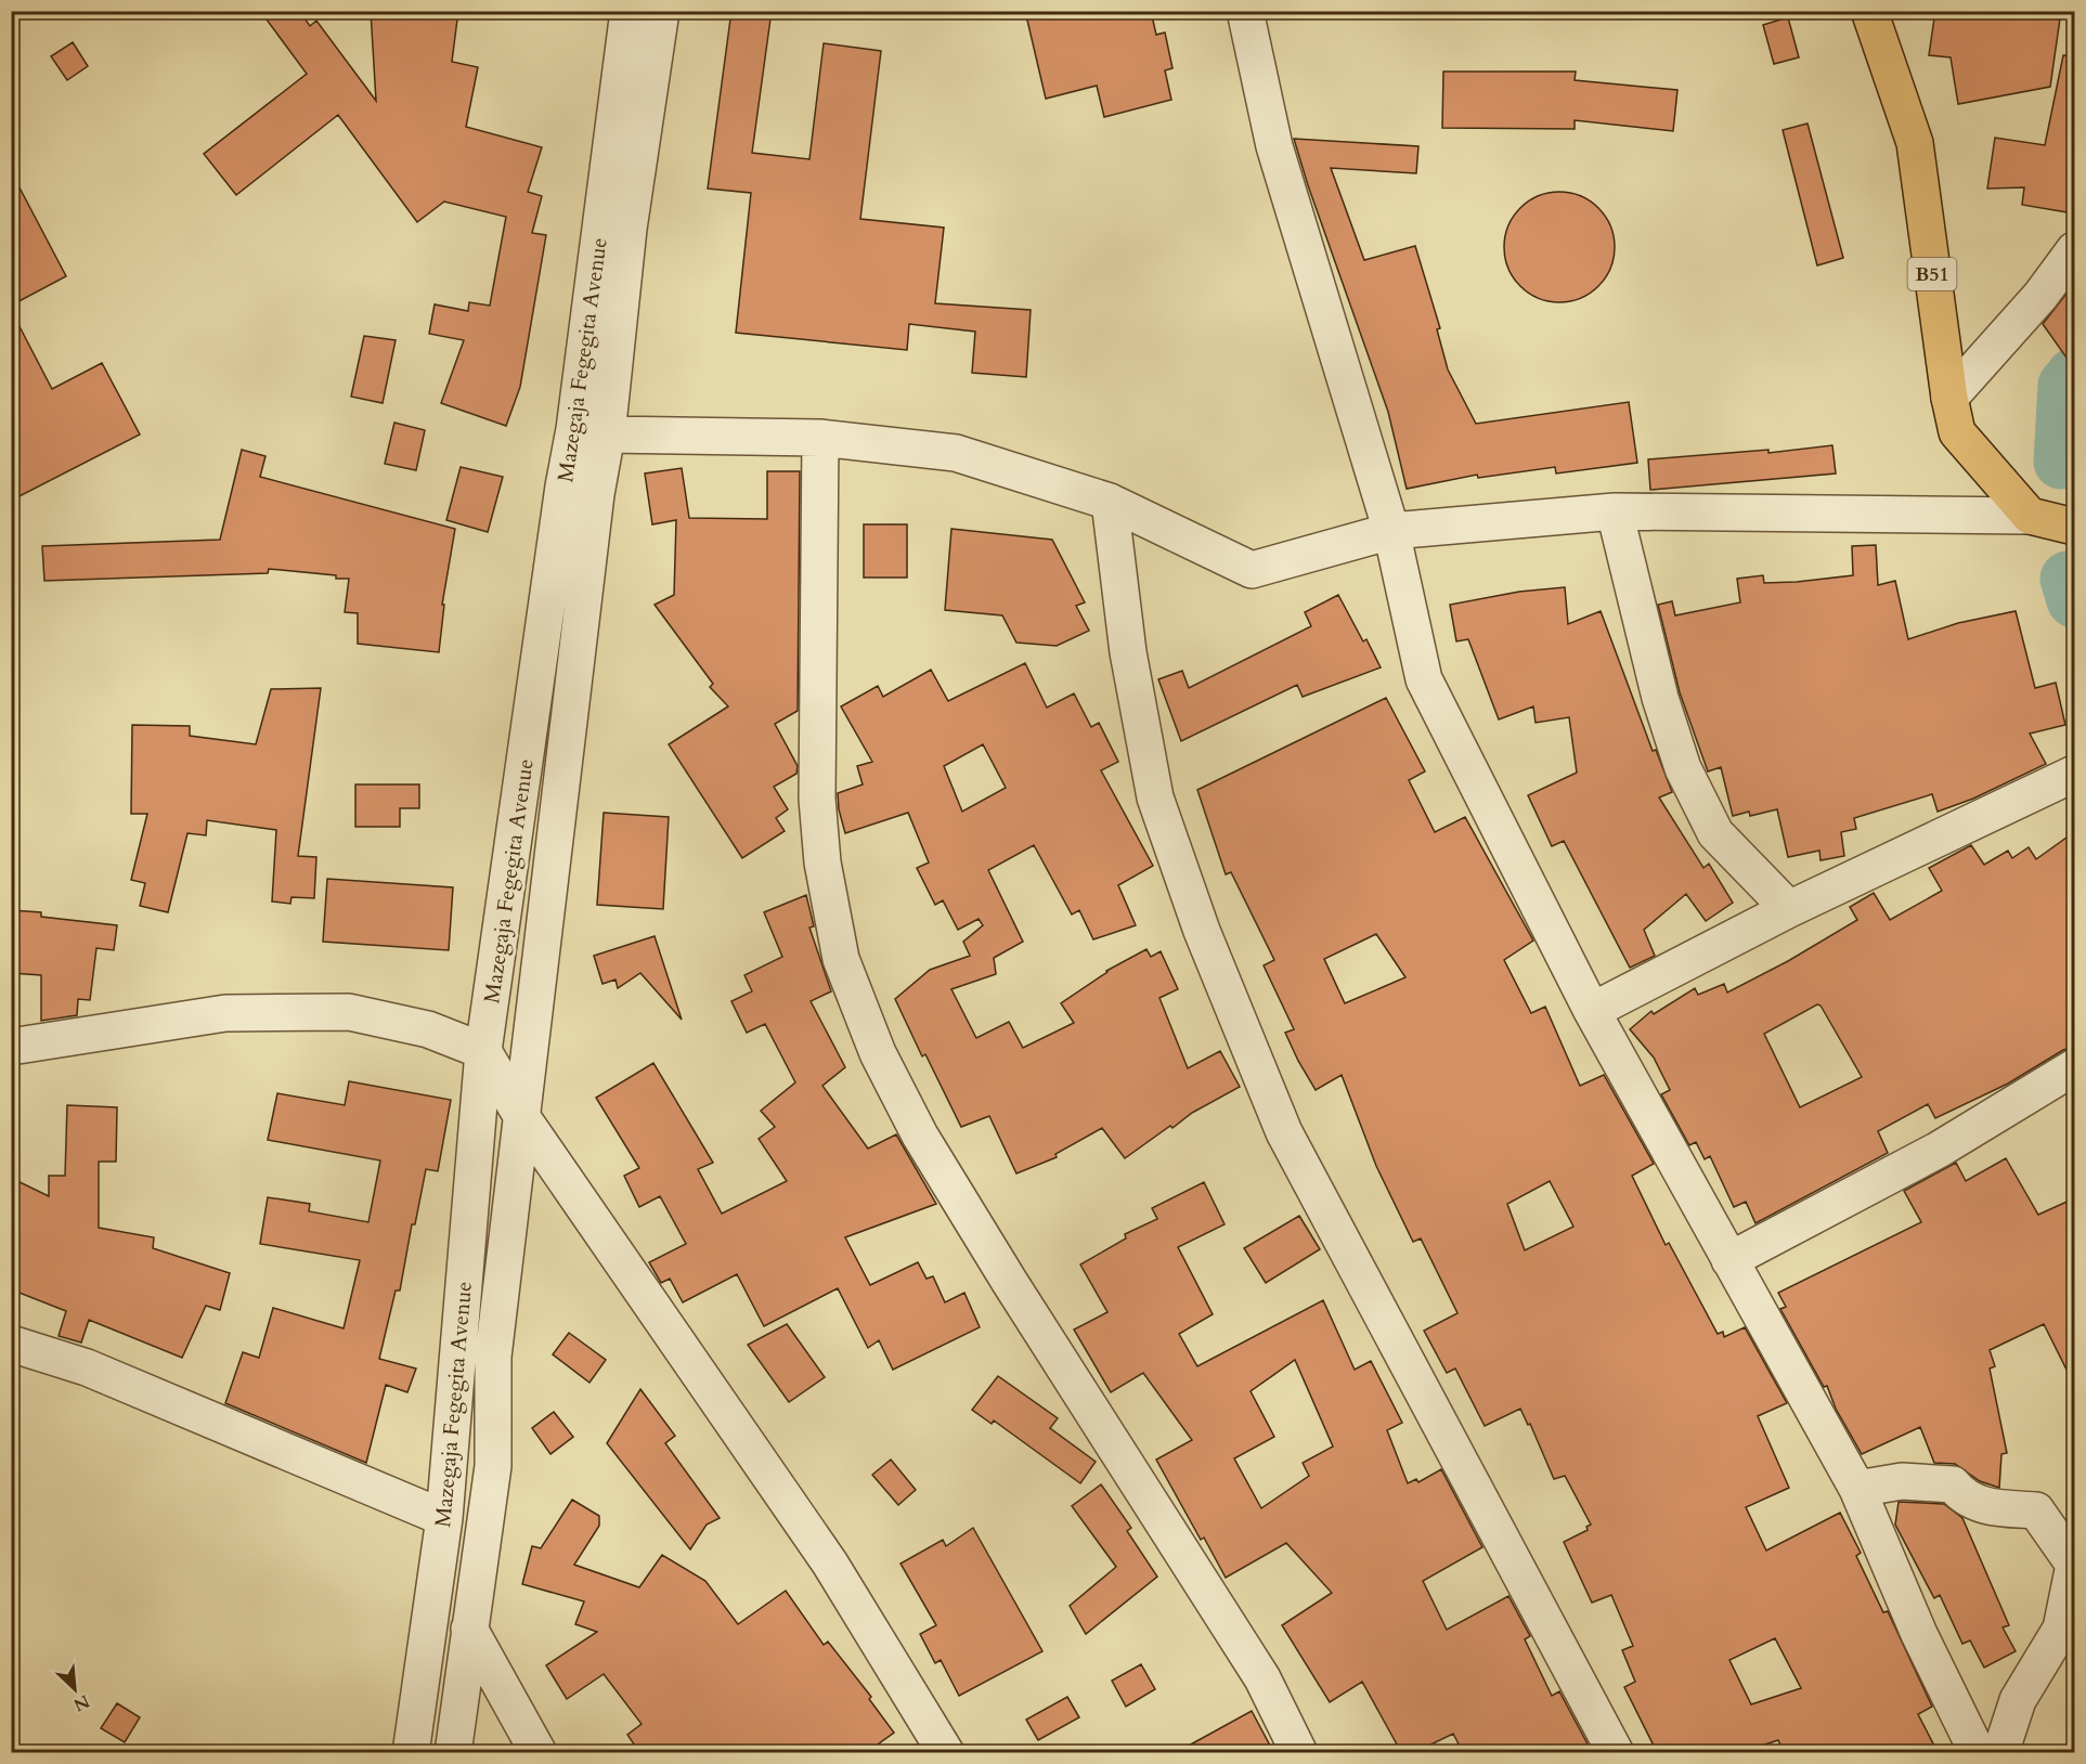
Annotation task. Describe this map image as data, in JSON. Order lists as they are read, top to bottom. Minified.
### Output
{"streets":{"highway":["B51"],"street":["Mazegaja Fegegita Avenue"]},"north":"bottom right"}
